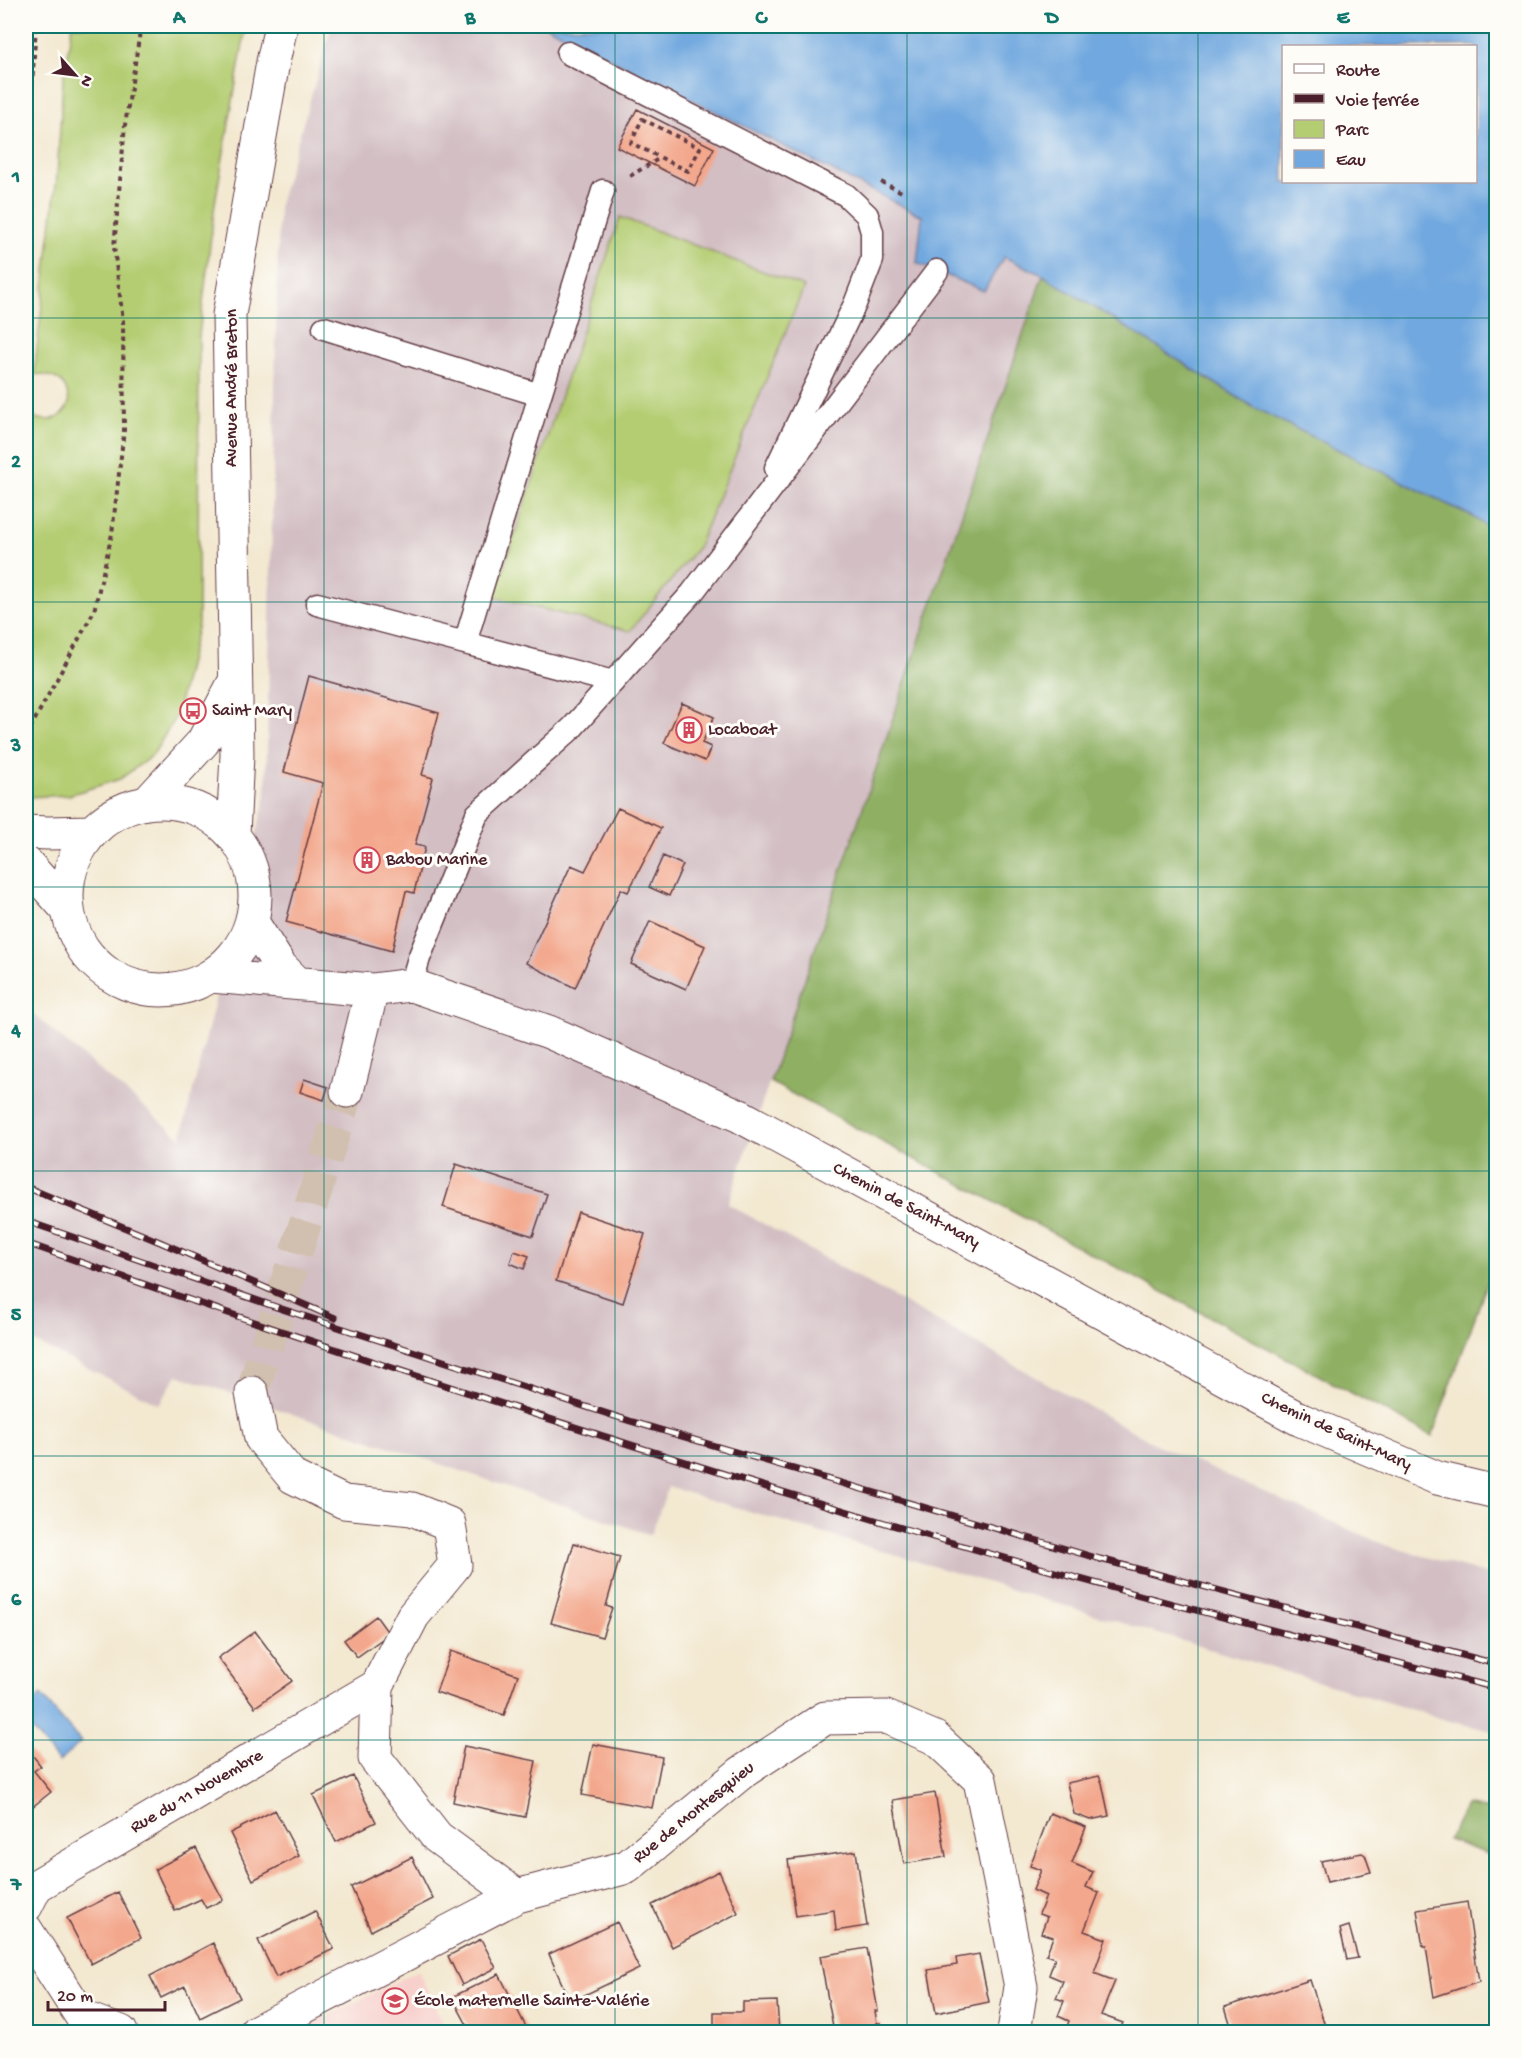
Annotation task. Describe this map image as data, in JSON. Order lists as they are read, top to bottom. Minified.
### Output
{"streets":{"street":["Avenue André Breton","Chemin de Saint-Mary","Rue du 11 Novembre","Rue de Montesquieu"]},"crossings":[["Avenue André Breton","Chemin de Saint-Mary"]],"places":{"bus stop":["Saint Mary"],"building":["Locaboat","Babou Marine"],"school or university":["École maternelle Sainte-Valérie"]},"legend":["Route","Voie ferrée","Parc","Eau"],"scale_bar":"20 m","north":"bottom right","grid":{"columns":["A","B","C","D","E"],"rows":["1","2","3","4","5","6","7"]}}
